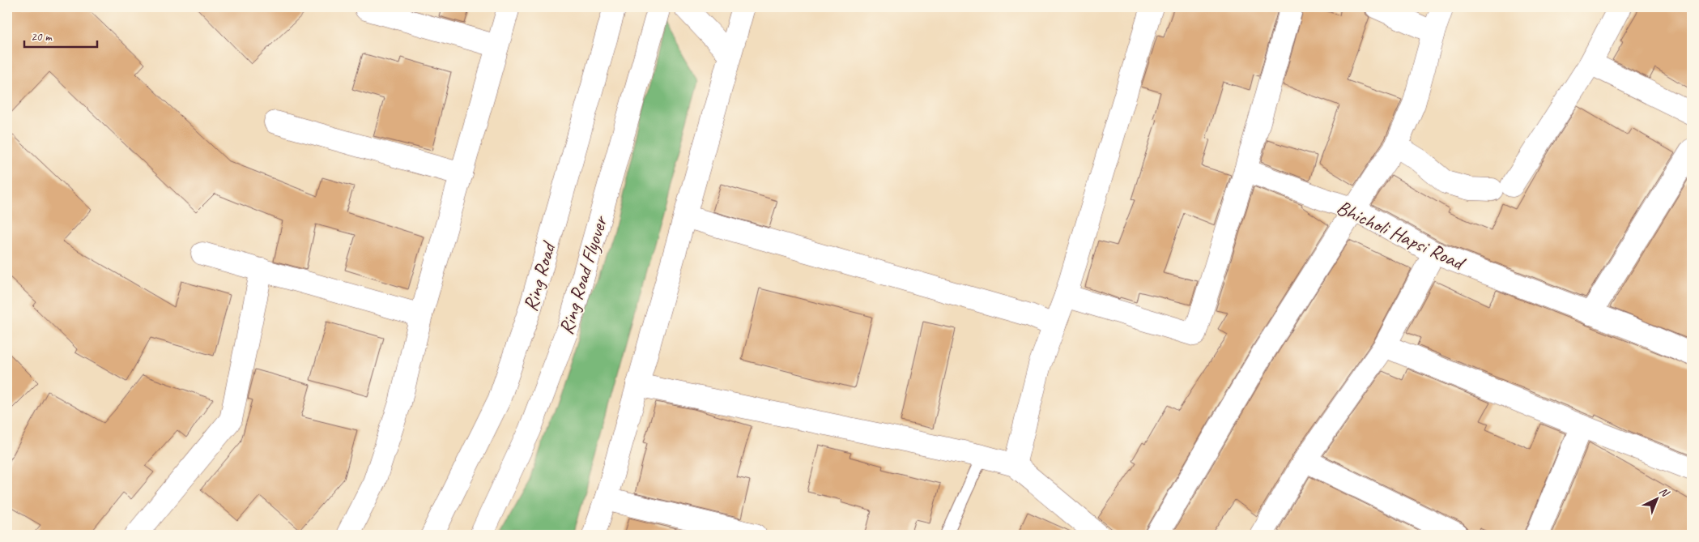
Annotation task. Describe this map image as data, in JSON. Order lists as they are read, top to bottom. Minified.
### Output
{"streets":{"street":["Bhicholi Hapsi Road","Ring Road Flyover","Ring Road"]},"scale_bar":"20 m","north":"top right"}
